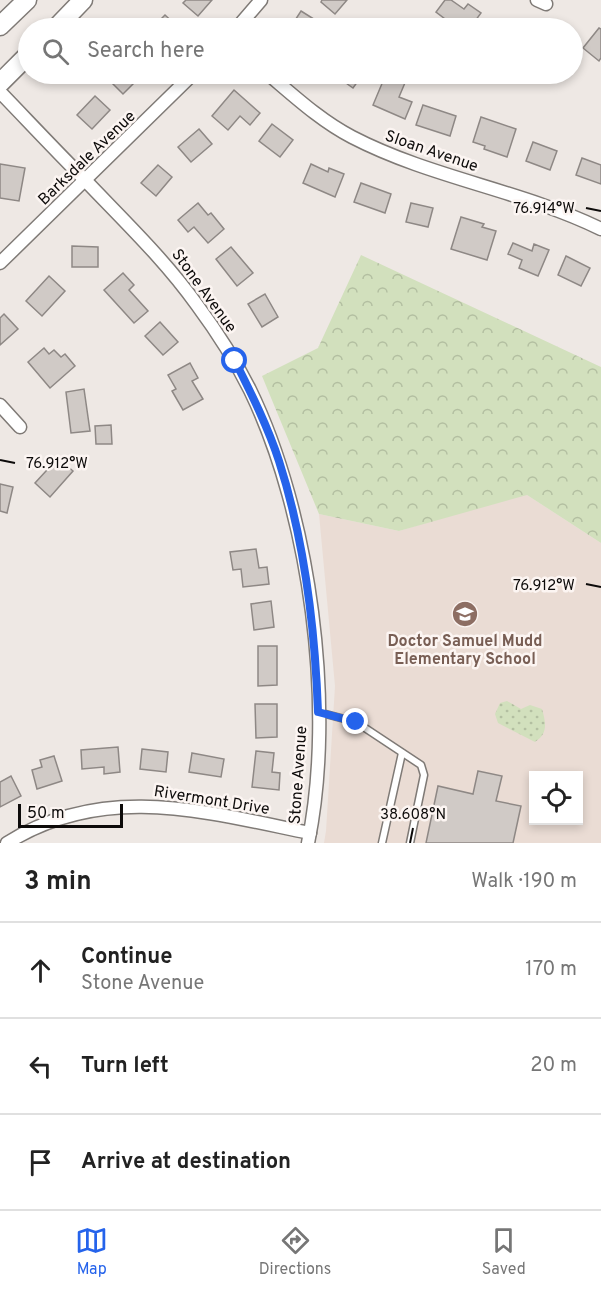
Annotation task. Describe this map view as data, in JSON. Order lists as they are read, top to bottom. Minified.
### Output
{"streets":{"street":["Sloan Avenue","Barksdale Avenue","Stone Avenue","Rivermont Drive"]},"crossings":[["Barksdale Avenue","Stone Avenue"],["Stone Avenue","Rivermont Drive"]],"places":{"school or university":["Doctor Samuel Mudd Elementary School"]},"scale_bar":"50 m","page":{"search":"Search here","scale":"50 m","heading":["3 min","Walk · 190 m"],"list":[["Continue","Stone Avenue","170 m"],["Turn left","20 m"],"Arrive at destination"],"nav":["Map","Directions","Saved"]},"coordinates":["76.914°W","76.912°W","38.608°N"]}
